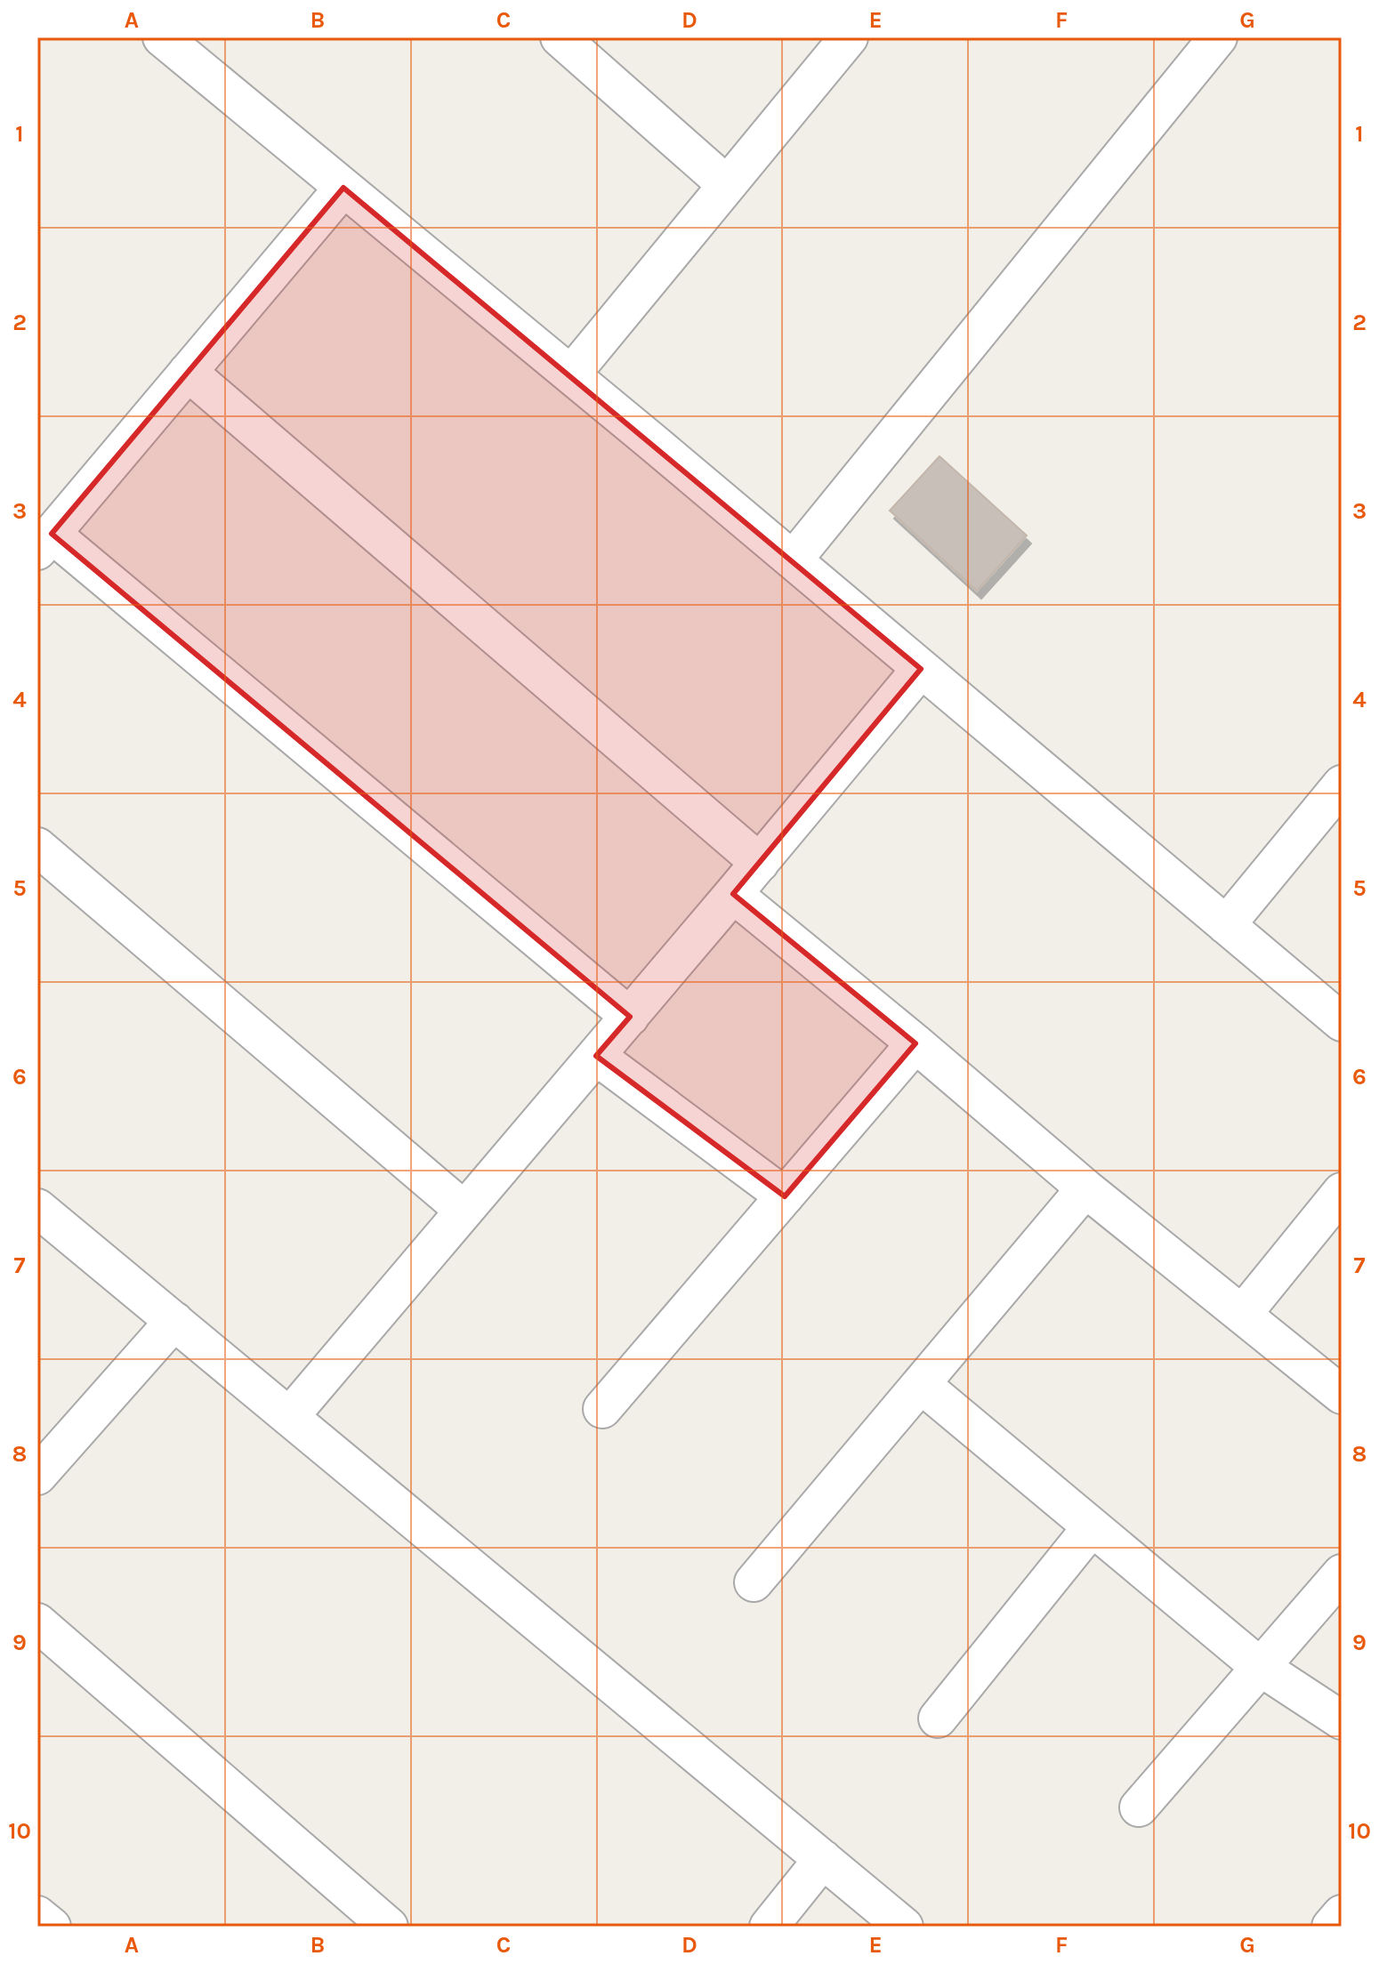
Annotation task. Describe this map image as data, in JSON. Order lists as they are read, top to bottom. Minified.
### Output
{"grid":{"columns":["A","B","C","D","E","F","G"],"rows":["1","2","3","4","5","6","7","8","9","10"]}}
